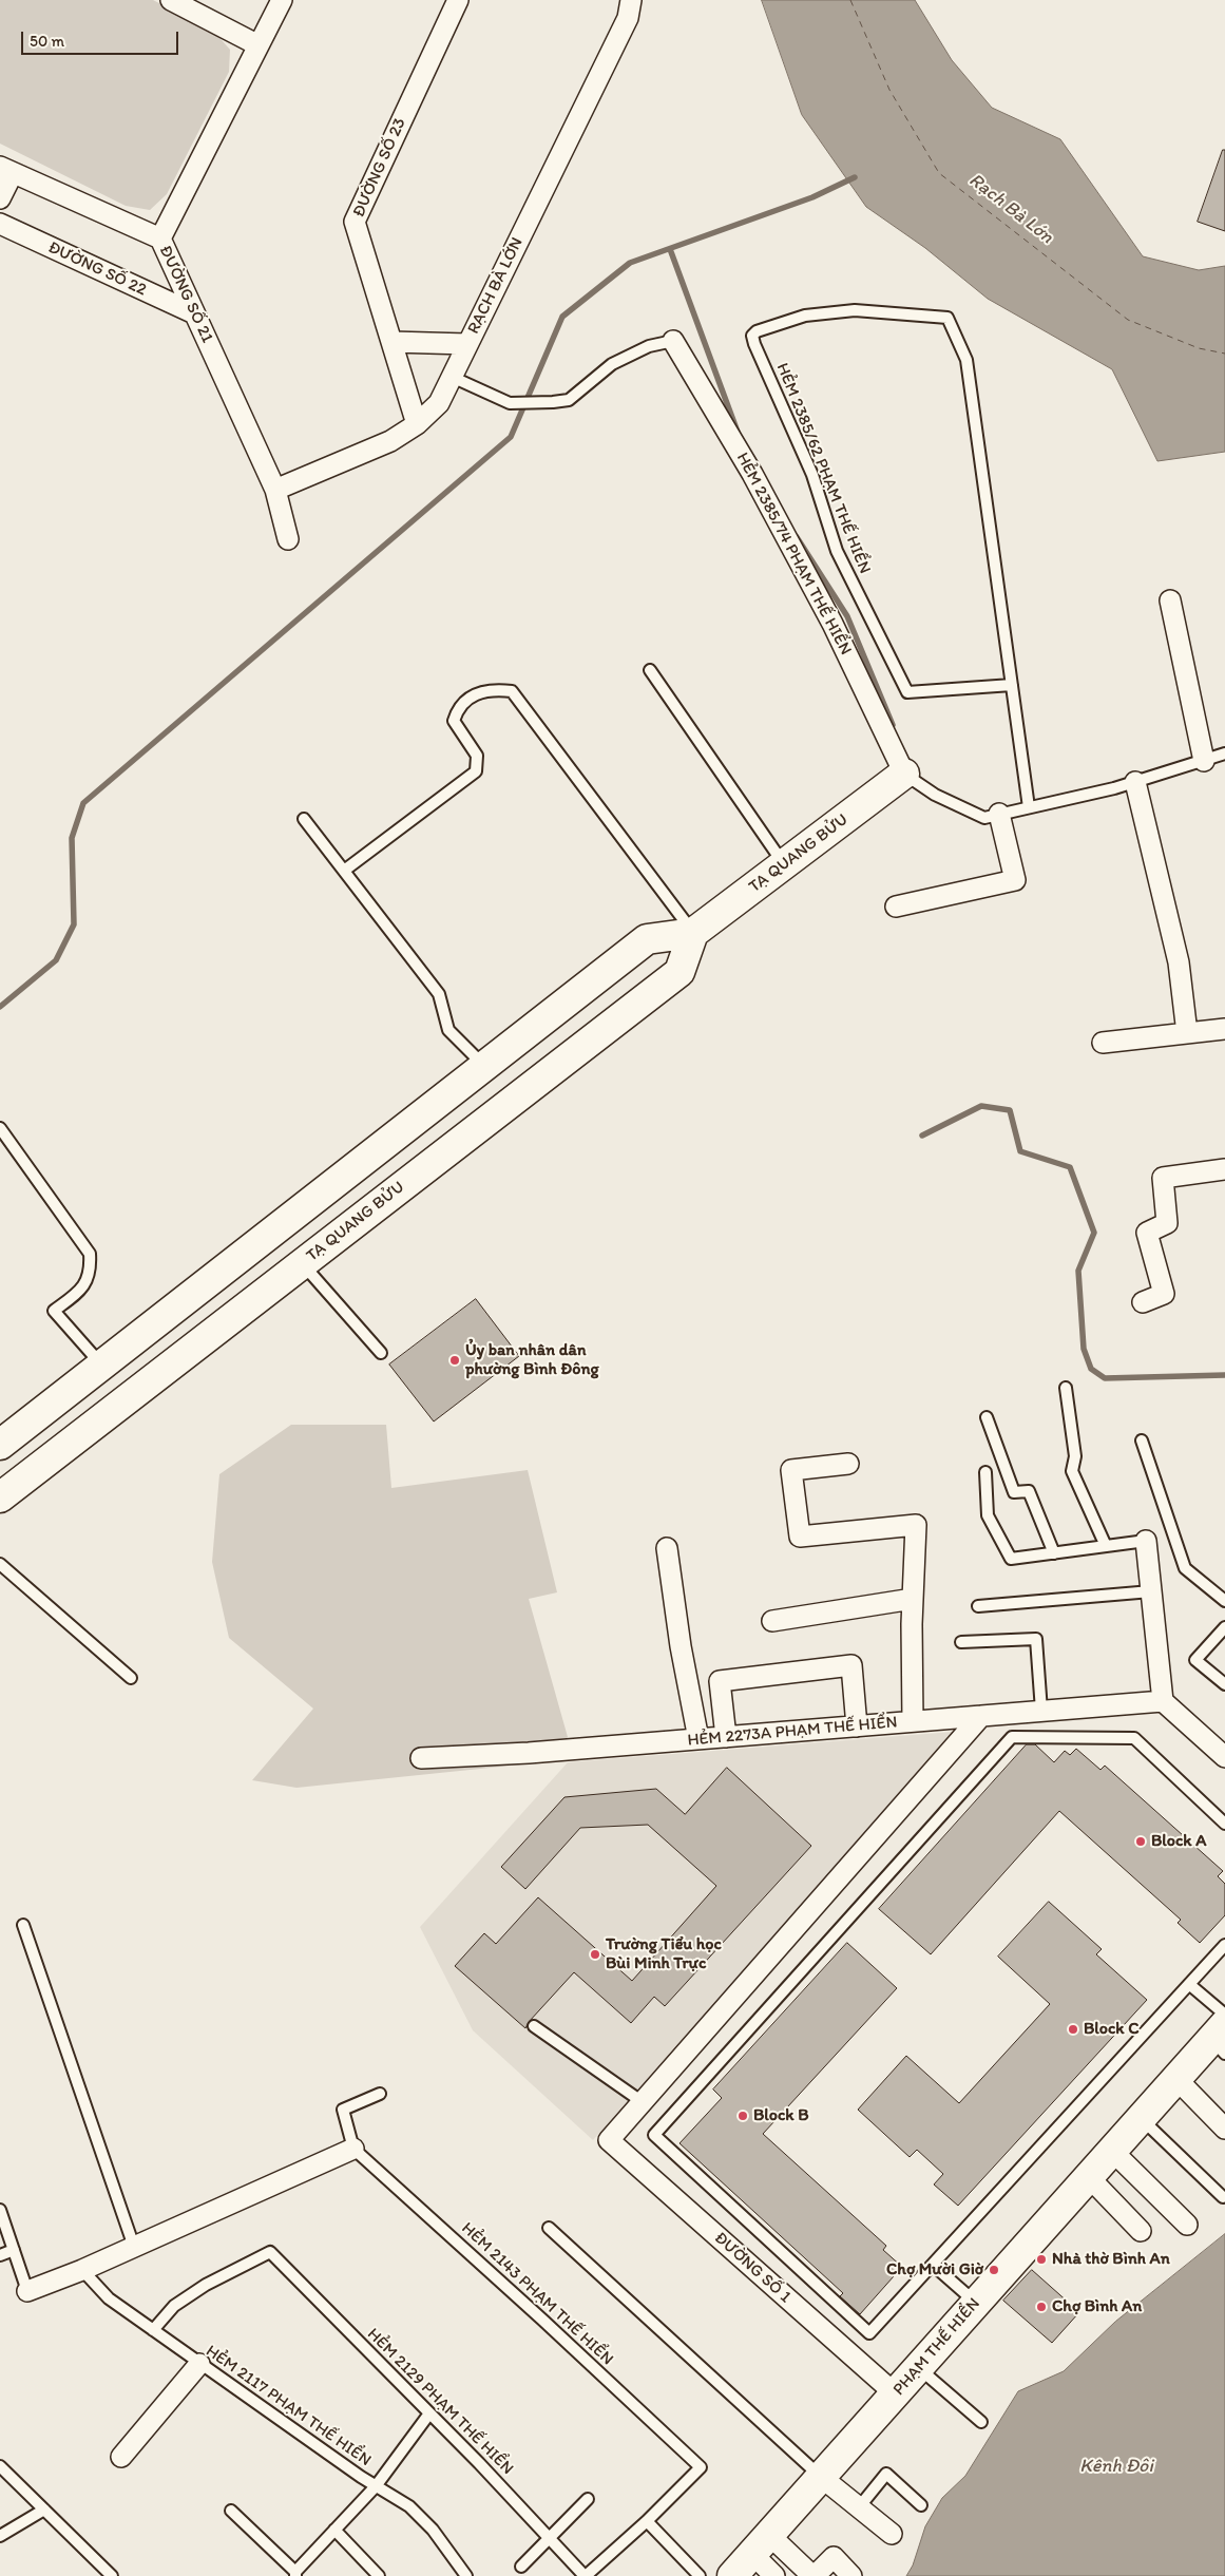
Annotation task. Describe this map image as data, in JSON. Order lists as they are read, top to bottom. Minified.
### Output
{"streets":{"street":["ĐƯỜNG SỐ 23","ĐƯỜNG SỐ 22","RẠCH BÀ LỚN","ĐƯỜNG SỐ 21","HẺM 2385/74 PHẠM THẾ HIỂN","TẠ QUANG BỬU","HẺM 2273A PHẠM THẾ HIỂN","ĐƯỜNG SỐ 1","PHẠM THẾ HIỂN"],"lane":["HẺM 2385/62 PHẠM THẾ HIỂN","HẺM 2143 PHẠM THẾ HIỂN","HẺM 2129 PHẠM THẾ HIỂN","HẺM 2117 PHẠM THẾ HIỂN"]},"crossings":[["ĐƯỜNG SỐ 23","RẠCH BÀ LỚN"],["ĐƯỜNG SỐ 22","ĐƯỜNG SỐ 21"],["RẠCH BÀ LỚN","ĐƯỜNG SỐ 21"],["HẺM 2385/74 PHẠM THẾ HIỂN","TẠ QUANG BỬU"],["ĐƯỜNG SỐ 1","PHẠM THẾ HIỂN"],["HẺM 2143 PHẠM THẾ HIỂN","HẺM 2129 PHẠM THẾ HIỂN"],["HẺM 2129 PHẠM THẾ HIỂN","HẺM 2117 PHẠM THẾ HIỂN"]],"water":["Rạch Bà Lớn","Kênh Đôi"],"places":["Ủy ban nhân dân phường Bình Đông","Block A","Trường Tiểu học Bùi Minh Trực","Block C","Block B","Nhà thờ Bình An","Chợ Mười Giờ","Chợ Bình An"],"scale_bar":"50 m"}
